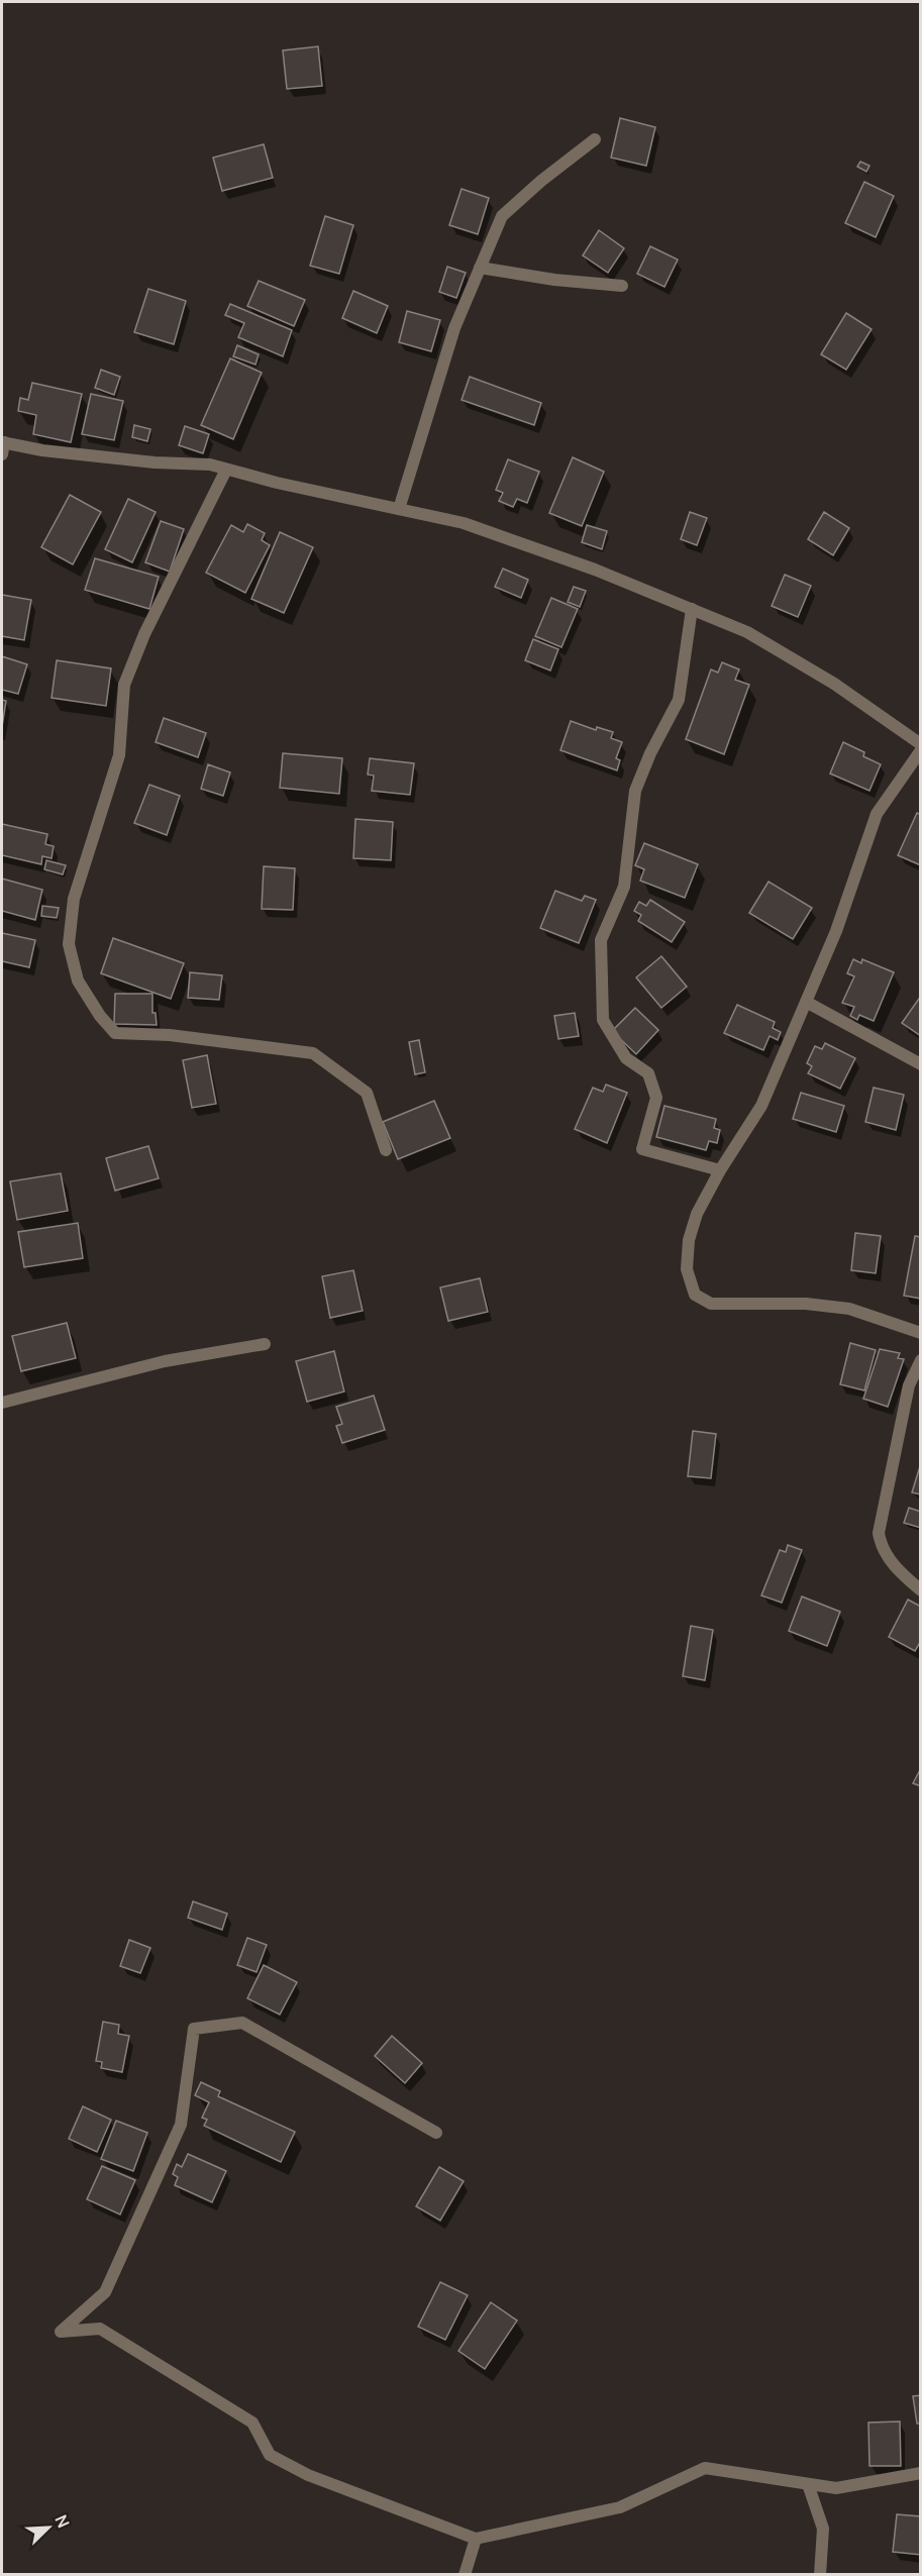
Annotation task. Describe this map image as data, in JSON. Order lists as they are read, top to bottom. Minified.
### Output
{"north":"top right"}
